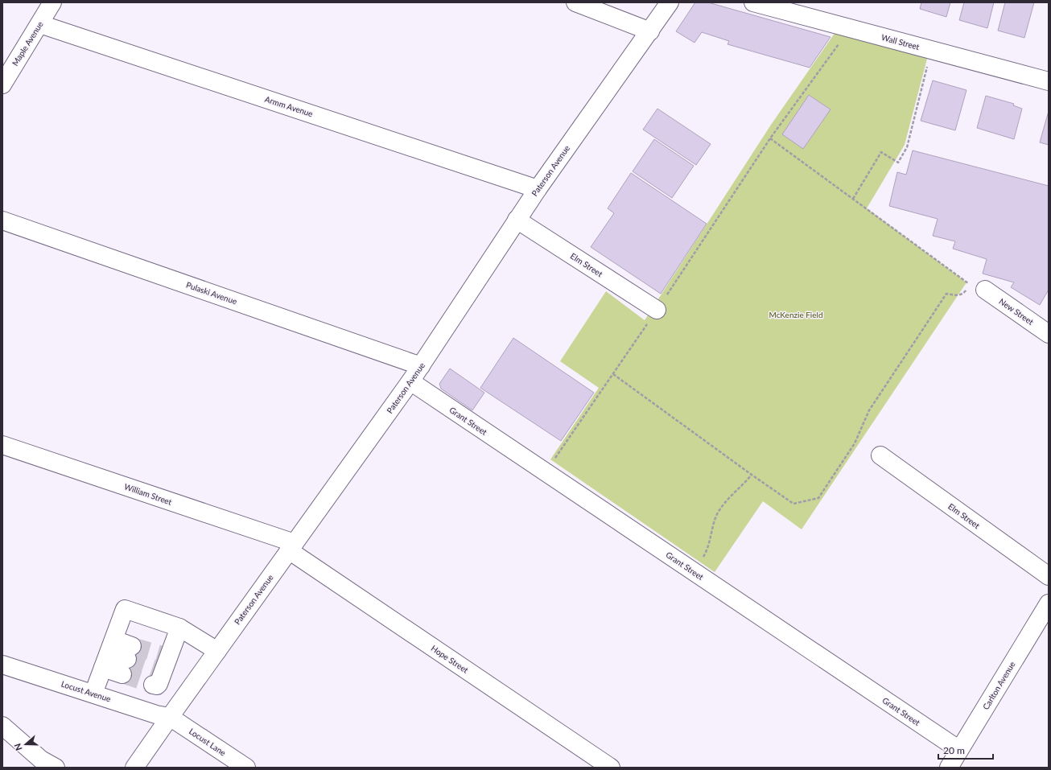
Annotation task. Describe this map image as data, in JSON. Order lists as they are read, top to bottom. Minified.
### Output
{"streets":{"street":["Wall Street","Maple Avenue","Armm Avenue","Paterson Avenue","Elm Street","Pulaski Avenue","New Street","Grant Street","William Street","Hope Street","Carlton Avenue","Locust Avenue","Locust Lane"]},"crossings":[["Maple Avenue","Armm Avenue"],["Armm Avenue","Paterson Avenue"],["Paterson Avenue","Elm Street"],["Paterson Avenue","Pulaski Avenue"],["Paterson Avenue","Grant Street"],["Paterson Avenue","William Street"],["Paterson Avenue","Hope Street"],["Paterson Avenue","Locust Avenue"],["Paterson Avenue","Locust Lane"],["Grant Street","Carlton Avenue"],["William Street","Hope Street"],["Locust Avenue","Locust Lane"]],"parks":["McKenzie Field"],"scale_bar":"20 m","north":"left"}
